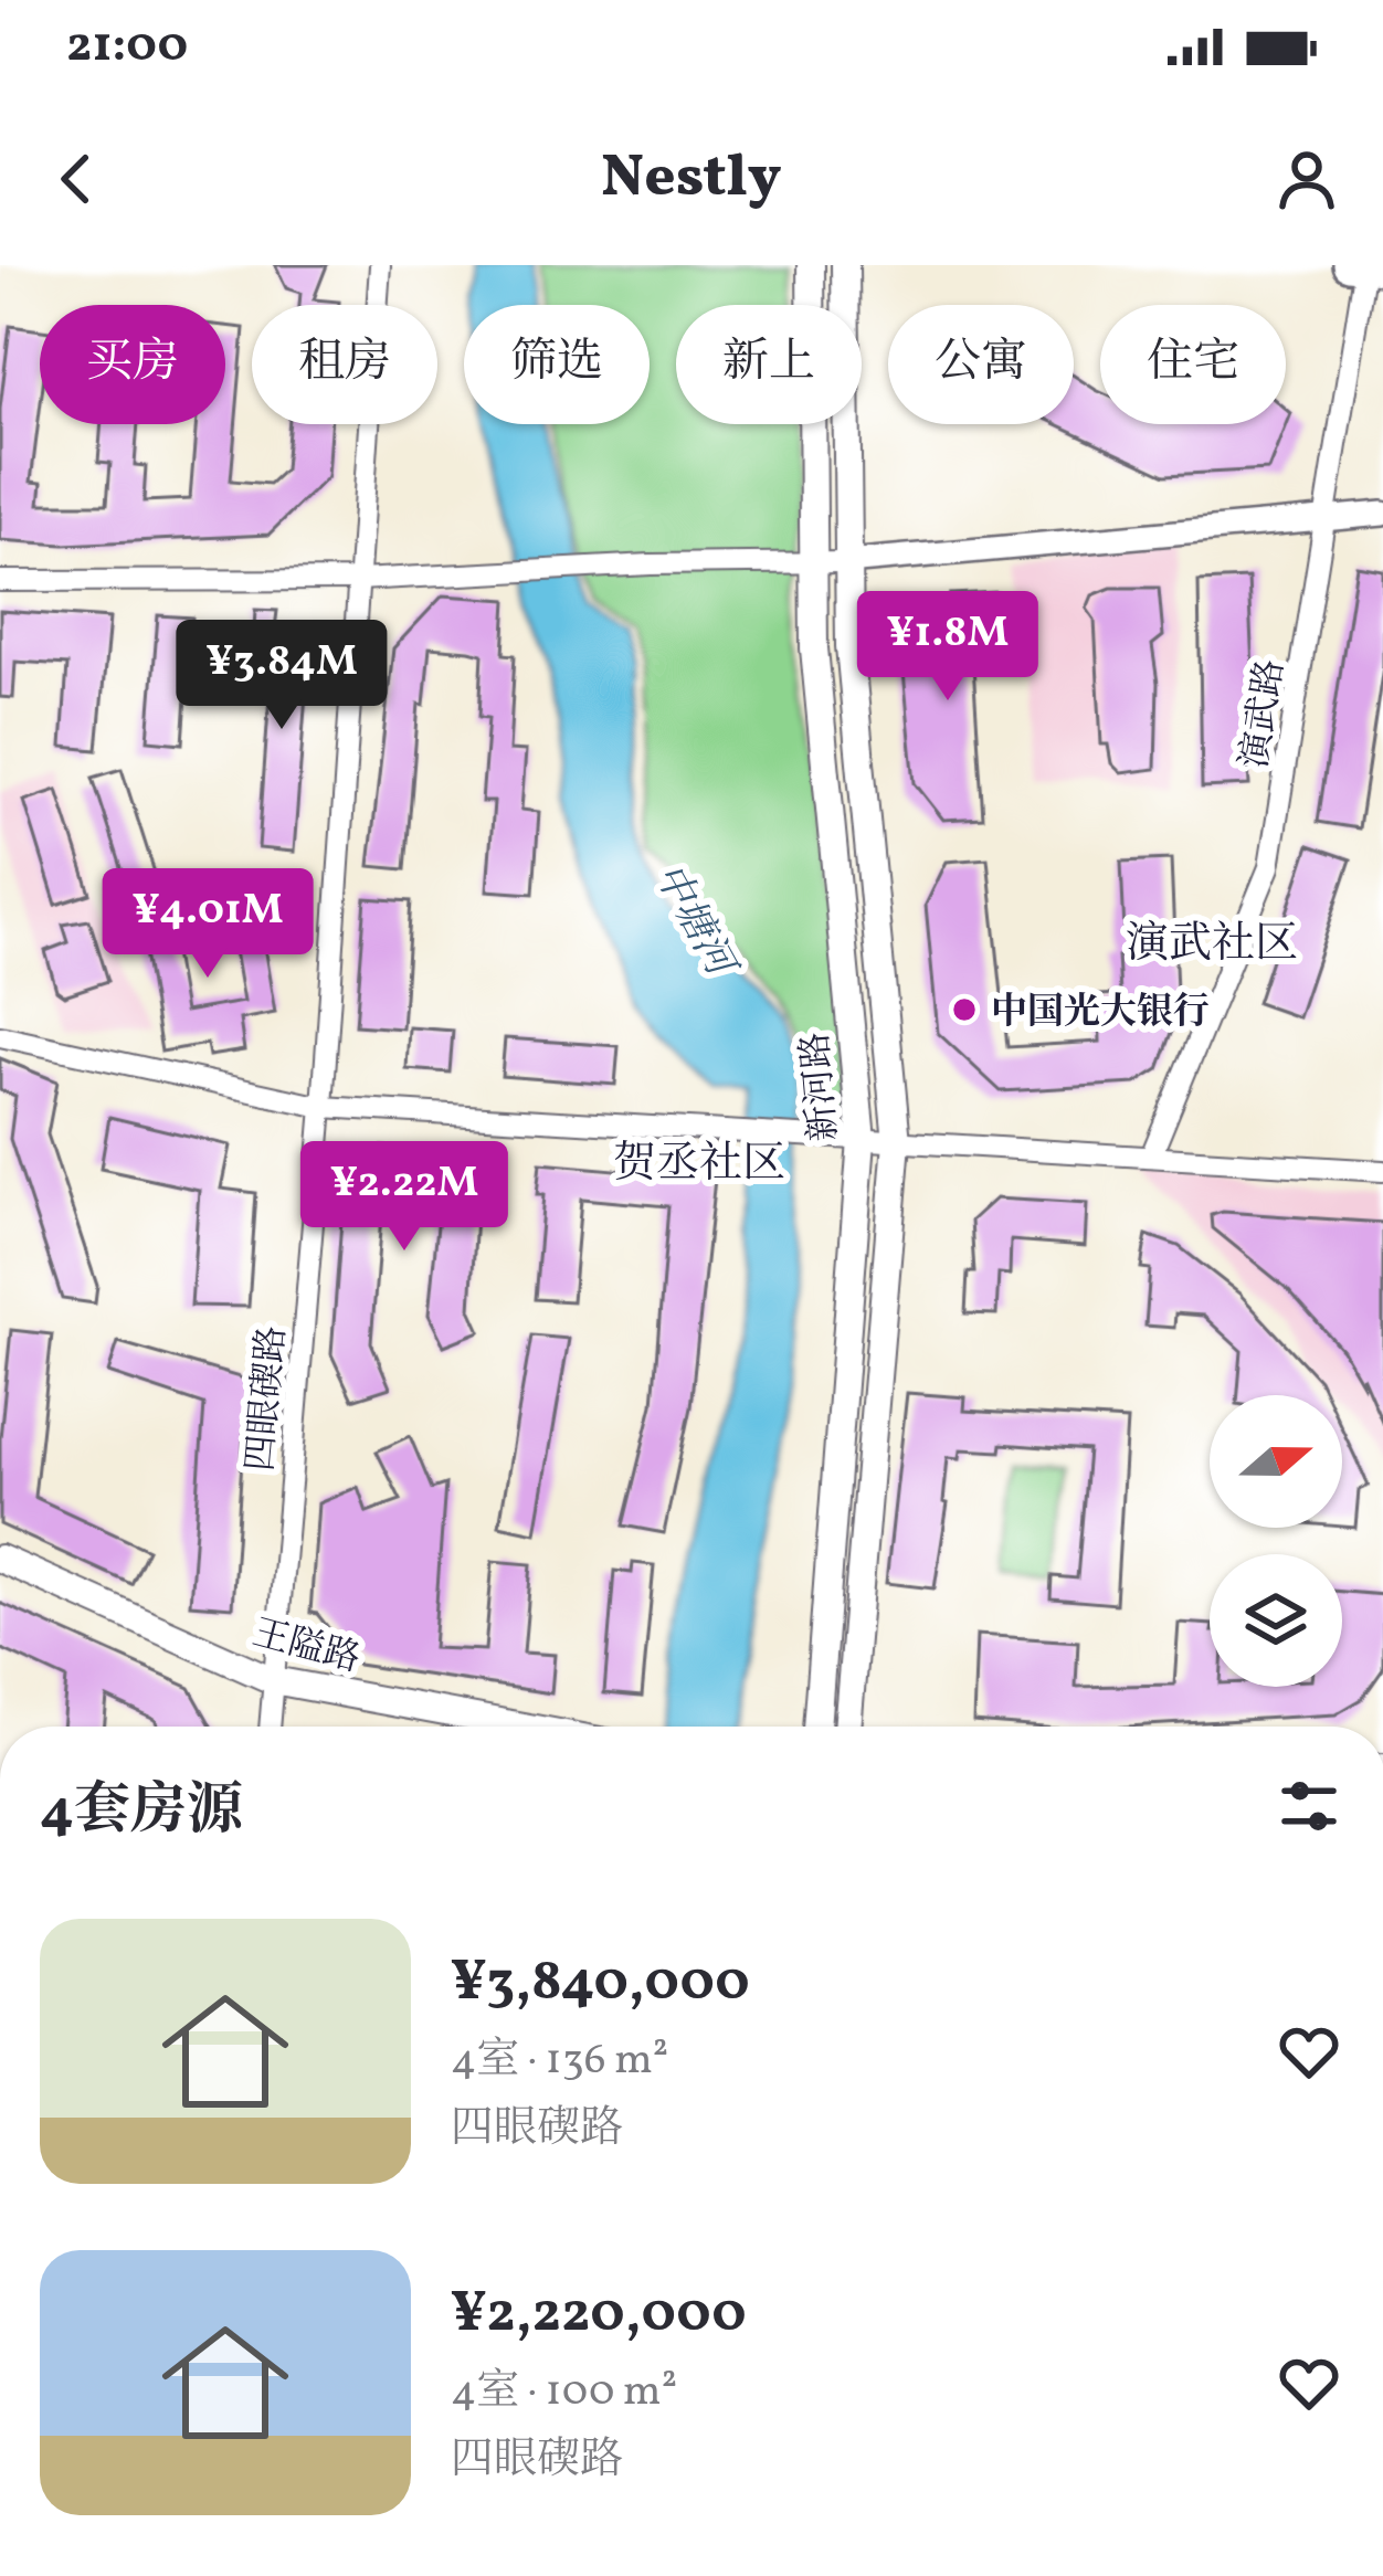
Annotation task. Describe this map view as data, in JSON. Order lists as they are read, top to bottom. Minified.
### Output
{"streets":{"main road":["新河路","王隘路"],"street":["演武路","四眼碶路"]},"crossings":[["四眼碶路","王隘路"]],"districts":["演武社区","贺丞社区"],"water":["中塘河"],"places":["中国光大银行"],"north":"right","page":{"status":"21:00","header":"Nestly","chip":["买房","租房","筛选","新上","公寓","住宅"],"price":["¥1.8M","¥3.84M","¥4.01M","¥2.22M"],"heading":"4套房源","list":[{"name":"¥3,840,000","note":"4室 · 136 m² · 四眼碶路"},{"name":"¥2,220,000","note":"4室 · 100 m² · 四眼碶路"}]}}
